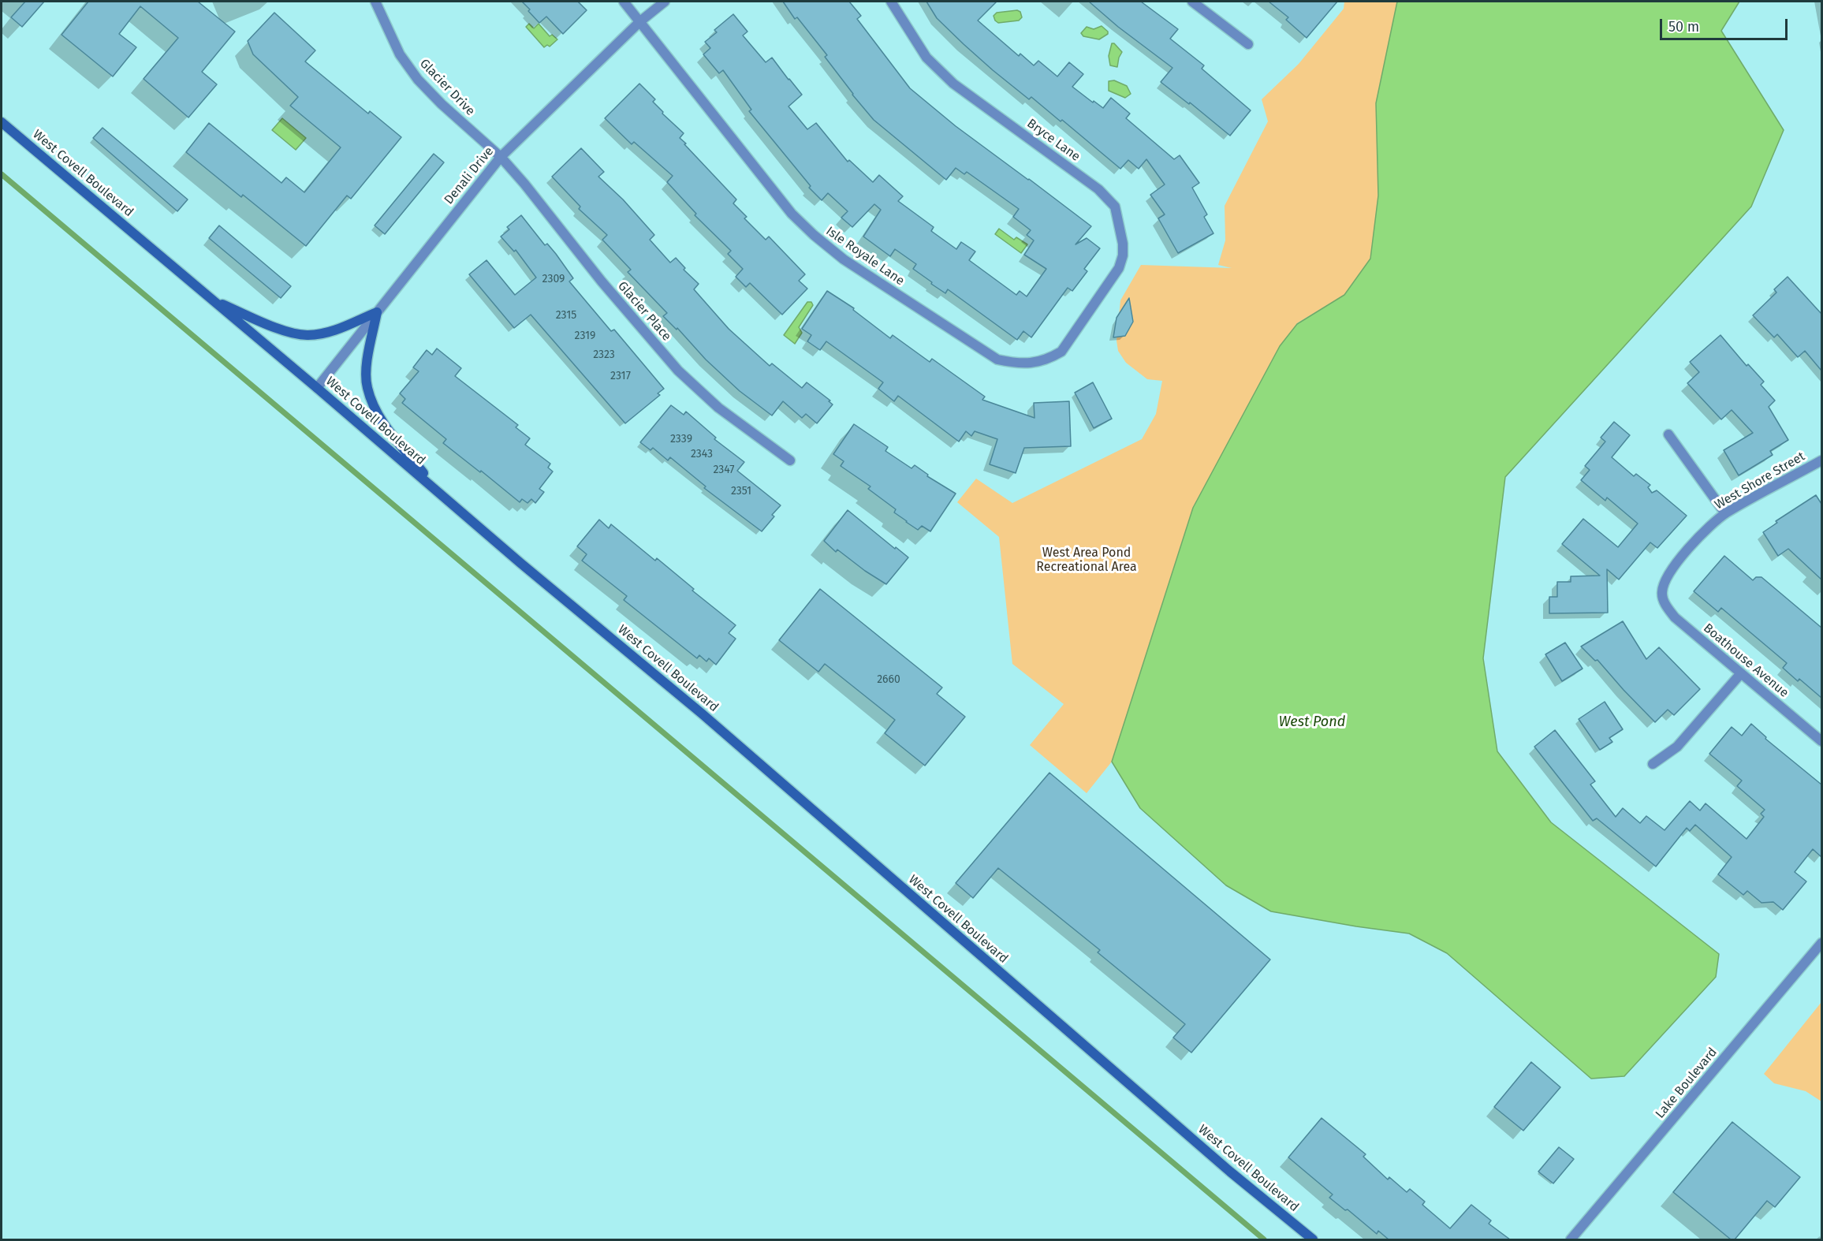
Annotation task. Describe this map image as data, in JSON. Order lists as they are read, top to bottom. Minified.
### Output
{"streets":{"main road":["West Covell Boulevard"],"street":["Glacier Drive","Bryce Lane","Denali Drive","Isle Royale Lane","Glacier Place","West Shore Street","Boathouse Avenue","Lake Boulevard"]},"crossings":[["Glacier Drive","Denali Drive"],["Glacier Drive","Glacier Place"],["Bryce Lane","Isle Royale Lane"],["West Covell Boulevard","Denali Drive"],["Denali Drive","Isle Royale Lane"],["Denali Drive","Glacier Place"],["West Shore Street","Boathouse Avenue"]],"water":["West Pond"],"parks":["West Area Pond Recreational Area"],"house_numbers":["2309","2315","2319","2323","2317","2339","2343","2347","2351","2660"],"scale_bar":"50 m"}
